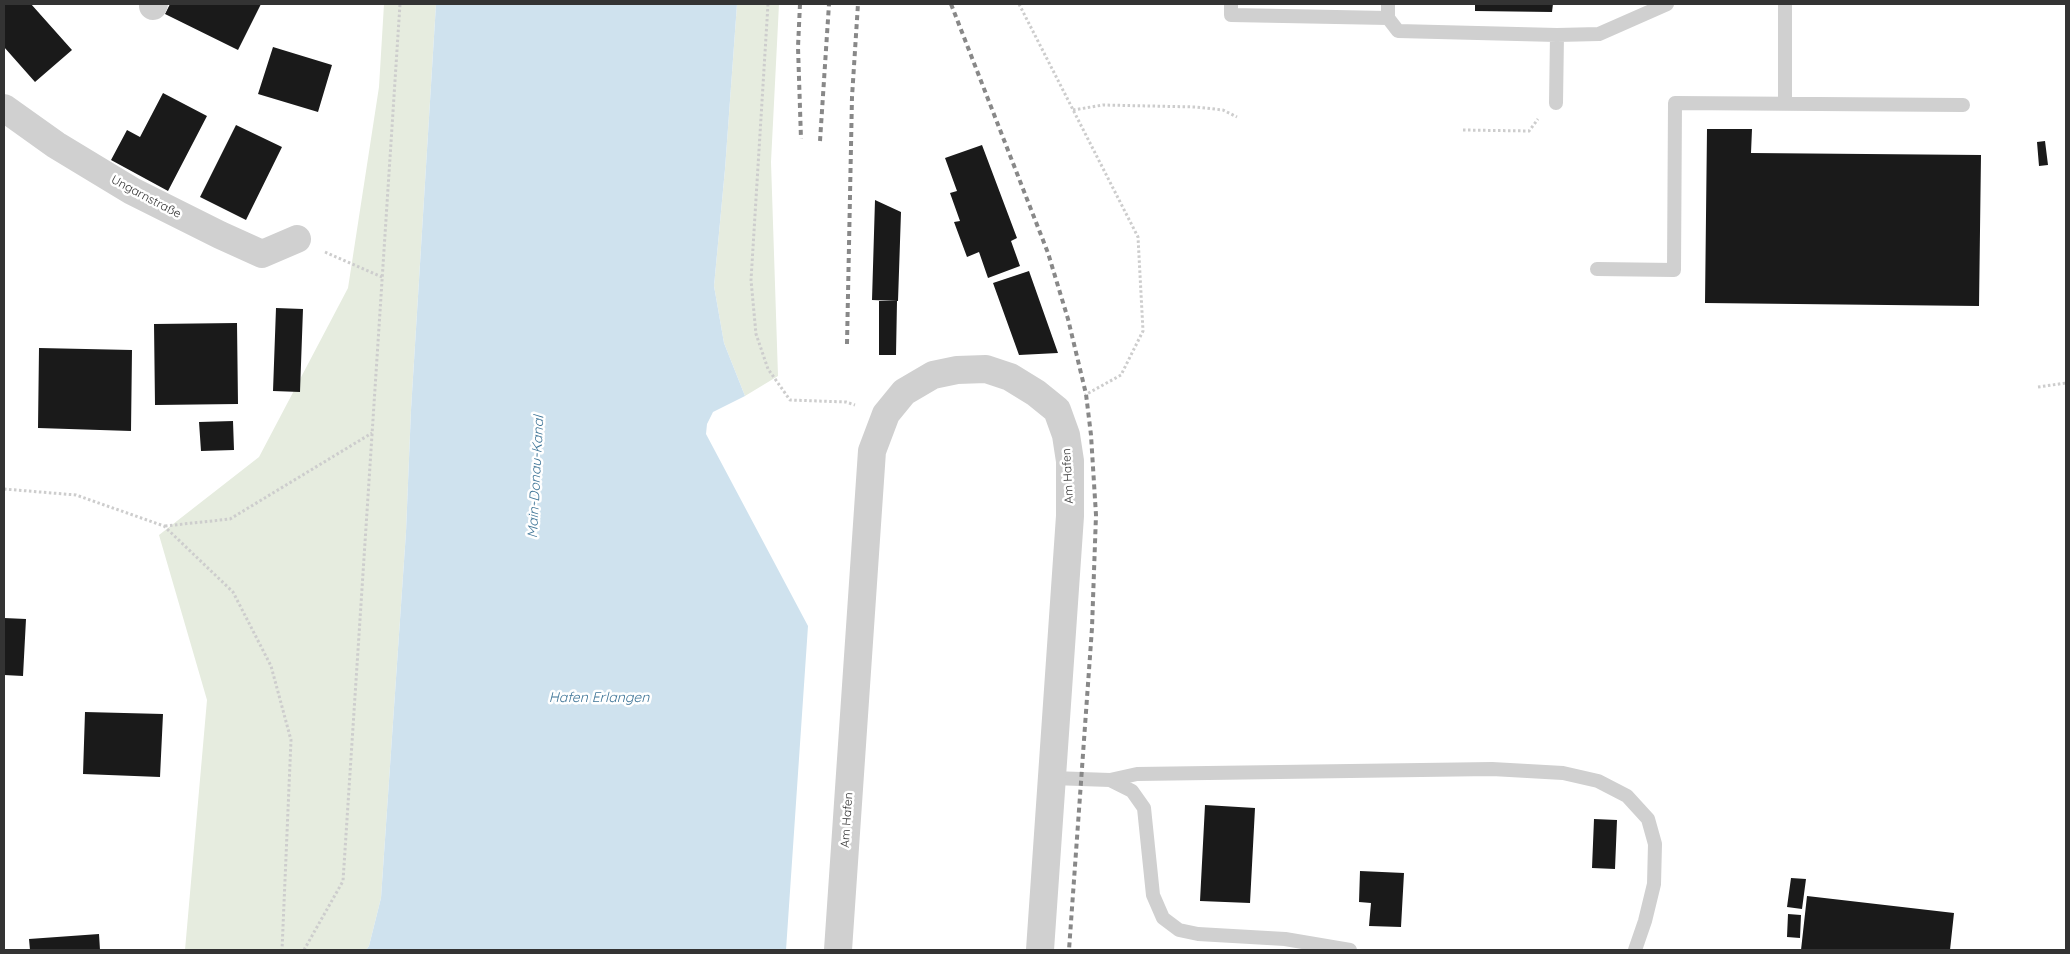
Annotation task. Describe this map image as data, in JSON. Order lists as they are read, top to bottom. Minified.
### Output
{"streets":{"street":["Ungarnstraße","Am Hafen"]},"water":["Main-Donau-Kanal","Hafen Erlangen"]}
